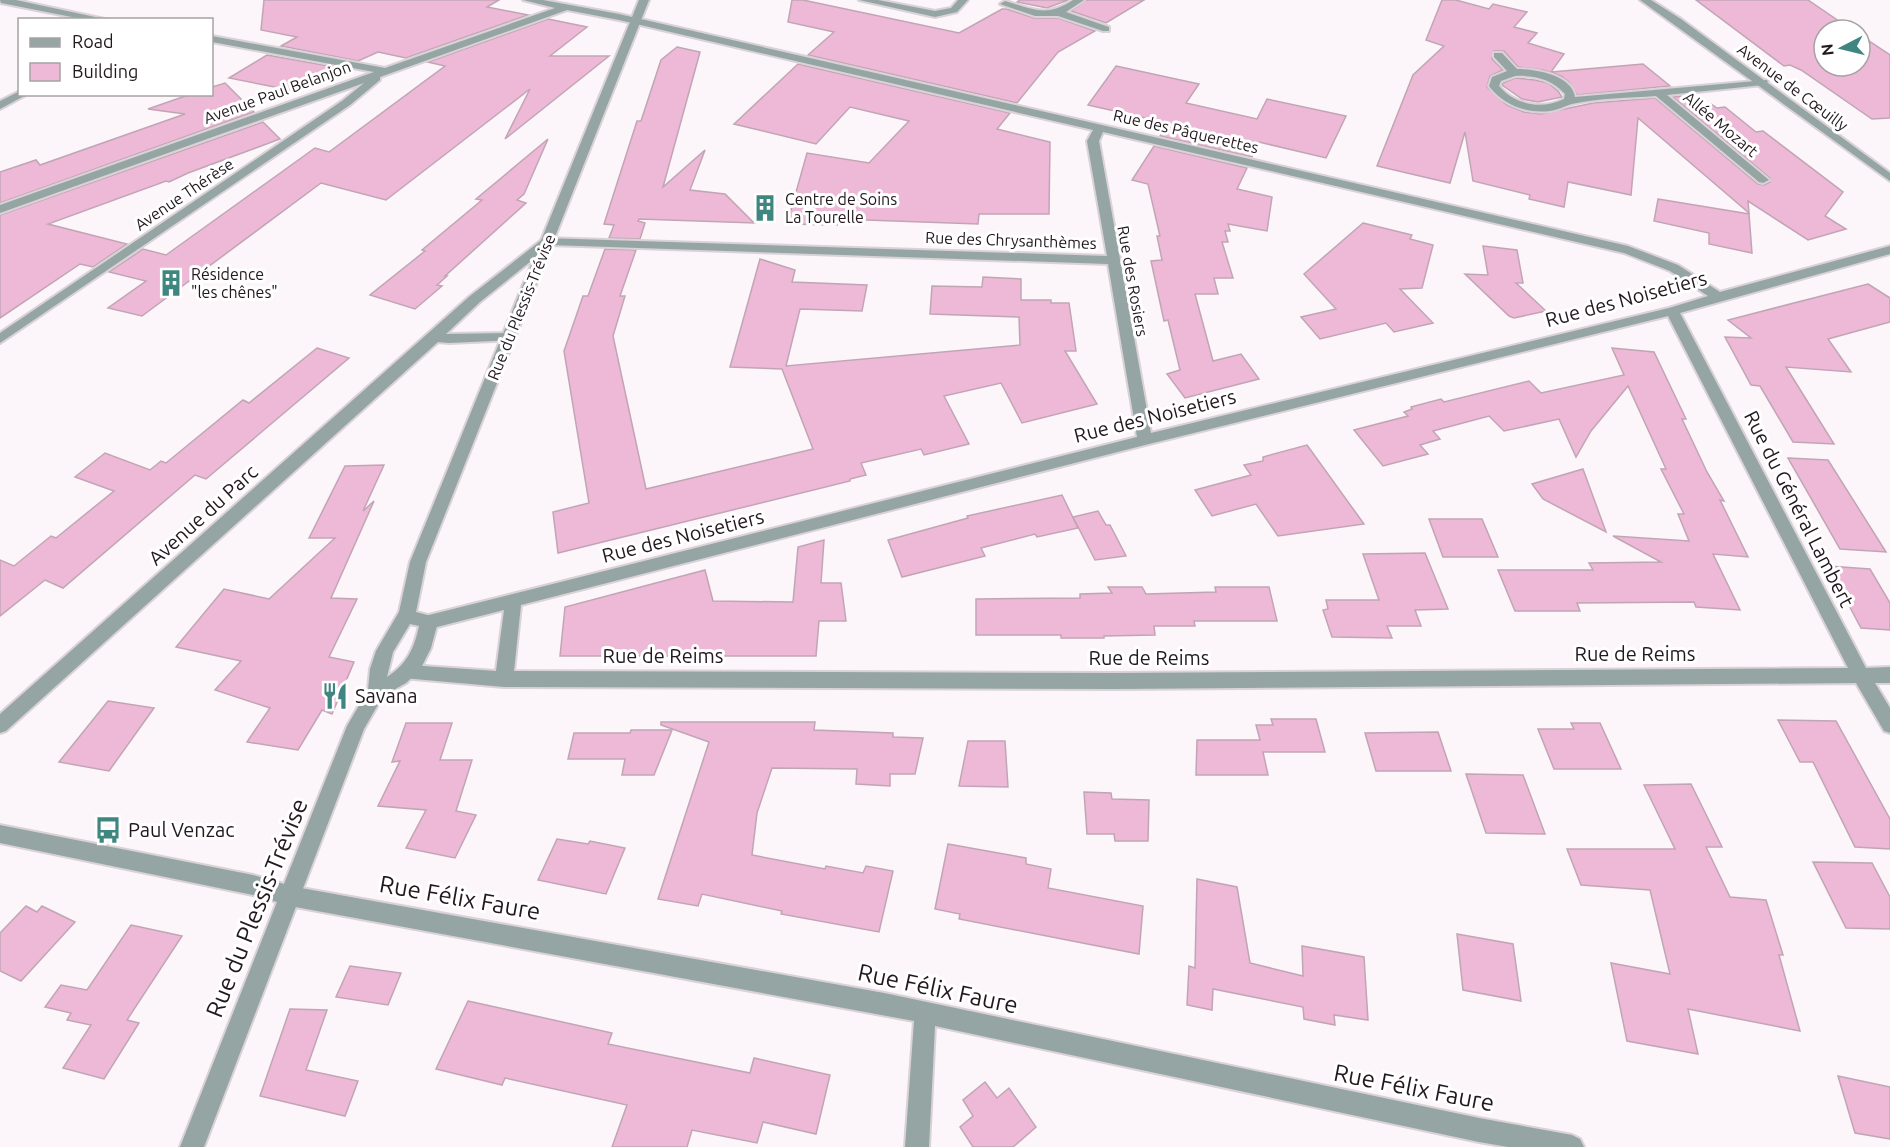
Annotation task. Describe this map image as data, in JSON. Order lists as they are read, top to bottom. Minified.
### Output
{"streets":{"street":["Avenue de Cœuilly","Avenue Paul Belanjon","Allée Mozart","Rue des Pâquerettes","Avenue Thérèse","Rue des Chrysanthèmes","Rue des Rosiers","Rue des Noisetiers","Rue du Plessis-Trévise","Rue du Général Lambert","Avenue du Parc","Rue de Reims","Rue Félix Faure"]},"crossings":[["Avenue de Cœuilly","Allée Mozart"],["Avenue Paul Belanjon","Rue des Pâquerettes"],["Avenue Paul Belanjon","Avenue Thérèse"],["Rue des Pâquerettes","Rue des Rosiers"],["Rue des Pâquerettes","Rue des Noisetiers"],["Rue des Pâquerettes","Rue du Plessis-Trévise"],["Rue des Chrysanthèmes","Rue des Rosiers"],["Rue des Chrysanthèmes","Rue du Plessis-Trévise"],["Rue des Chrysanthèmes","Avenue du Parc"],["Rue des Rosiers","Rue des Noisetiers"],["Rue des Noisetiers","Rue du Général Lambert"],["Rue du Plessis-Trévise","Avenue du Parc"],["Rue du Plessis-Trévise","Rue Félix Faure"],["Rue du Général Lambert","Rue de Reims"]],"places":{"building":["Centre de Soins La Tourelle","Résidence \"les chênes\""],"restaurant":["Savana"],"bus stop":["Paul Venzac"]},"legend":["Road","Building"],"north":"left"}
